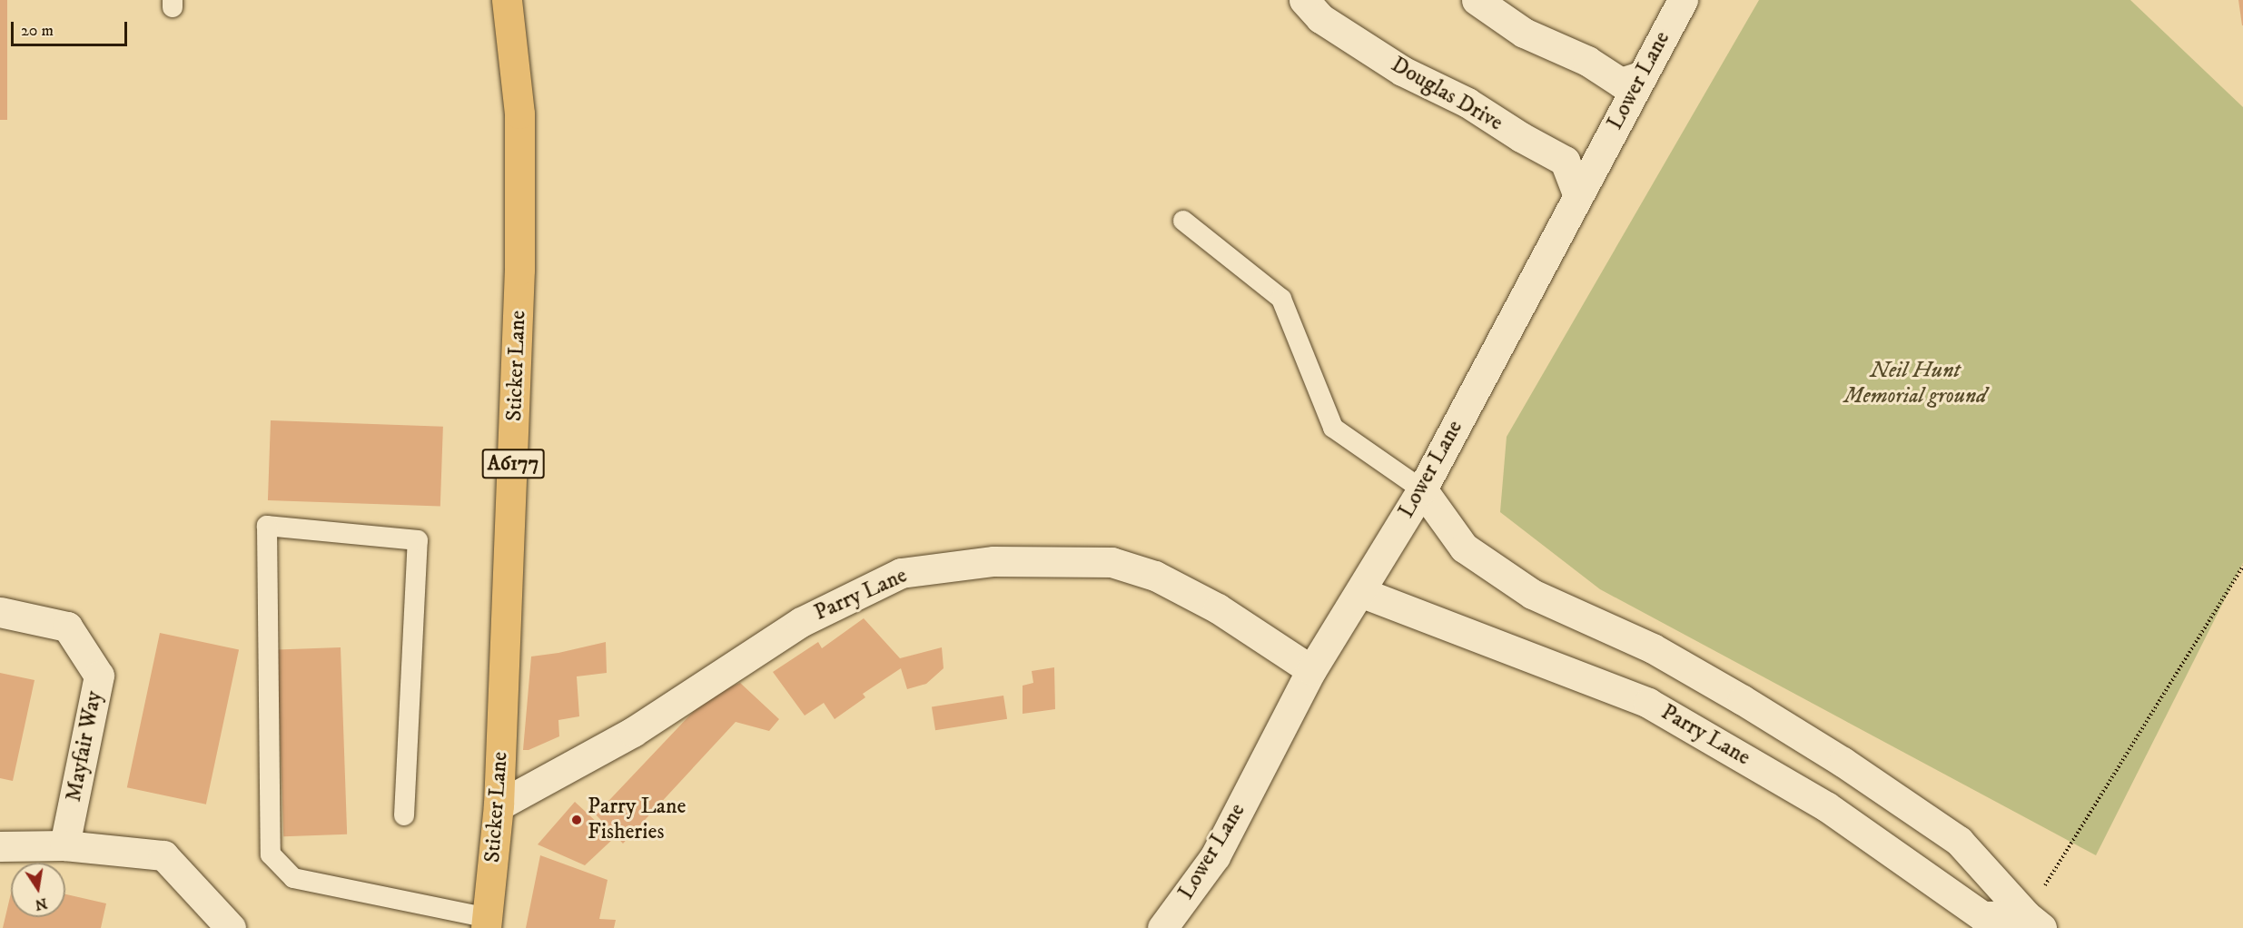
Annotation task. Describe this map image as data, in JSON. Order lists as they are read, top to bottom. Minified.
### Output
{"streets":{"highway":["Sticker Lane","A6177"],"street":["Lower Lane","Douglas Drive","Parry Lane","Mayfair Way"]},"crossings":[["Lower Lane","Douglas Drive"],["Lower Lane","Parry Lane"],["Sticker Lane","Parry Lane"]],"parks":["Neil Hunt Memorial ground"],"places":["Parry Lane Fisheries"],"scale_bar":"20 m","north":"bottom"}
